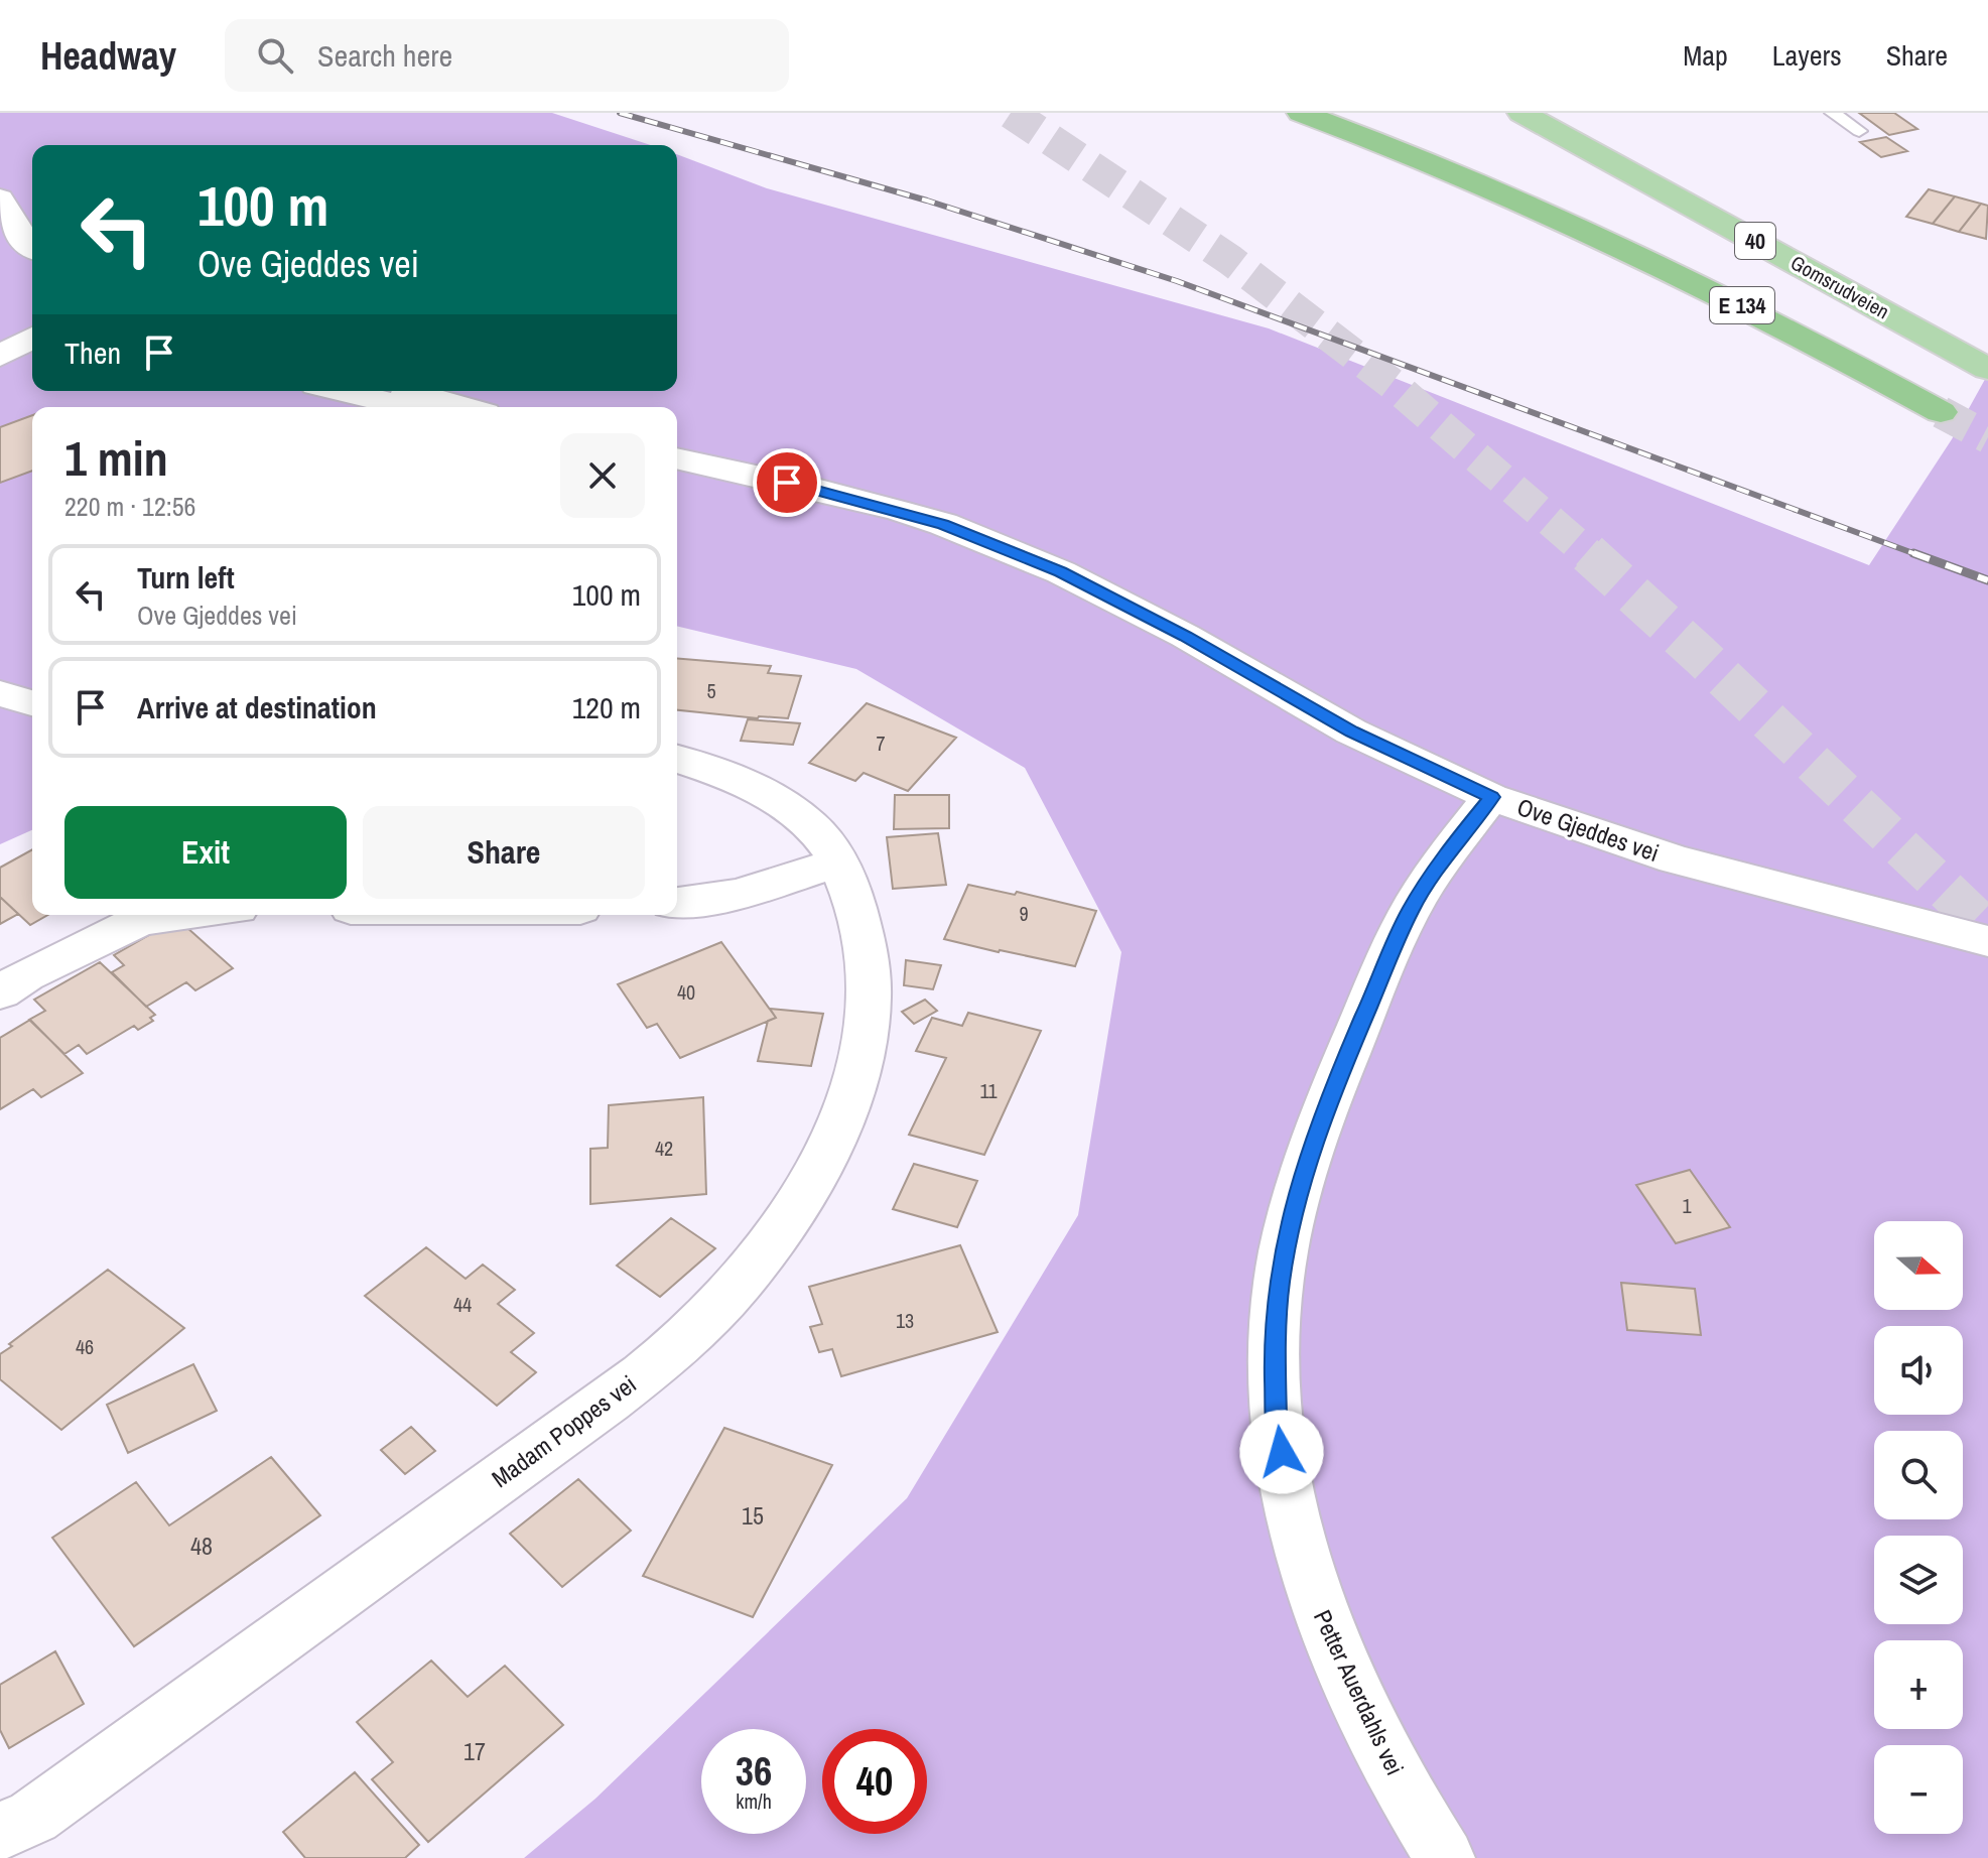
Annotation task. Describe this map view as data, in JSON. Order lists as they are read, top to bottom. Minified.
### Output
{"streets":{"highway":["E 134"],"main road":["40","Gomsrudveien"],"street":["Ove Gjeddes vei","Madam Poppes vei","Petter Auerdahls vei"]},"crossings":[["Ove Gjeddes vei","Petter Auerdahls vei"]],"house_numbers":["5","7","9","40","11","42","1","44","13","46","15","48","17"],"north":"right","page":{"header":"Headway","search":"Search here","nav":["Map","Layers","Share"],"turn":["100 m","Ove Gjeddes vei"],"then":"Then","heading":["1 min","220 m · 12:56"],"list":[{"name":"Turn left","note":"Ove Gjeddes vei","value":"100 m"},{"name":"Arrive at destination","value":"120 m"}],"buttons":["Exit","Share"],"map_buttons":["+","−"],"speed":"36 km/h","limit":"40"}}
